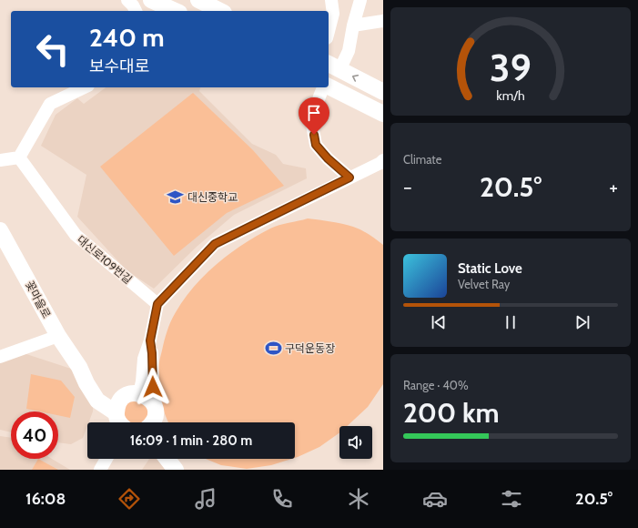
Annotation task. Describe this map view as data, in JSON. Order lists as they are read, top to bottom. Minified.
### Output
{"streets":{"main road":["꽃마을로"],"street":["대신로109번길"]},"places":{"school or university":["대신중학교"],"sports":["구덕운동장"]},"page":{"turn":["240 m","보수대로"],"tile":["Climate",["Range · 40%","200 km"]],"heat":["−","20.5°","+"],"song":["Static Love","Velvet Ray"],"limit":"40","trip":"16:09 · 1 min · 280 m","tabs":["16:08","20.5°"],"gauge":["39","km/h"]}}
